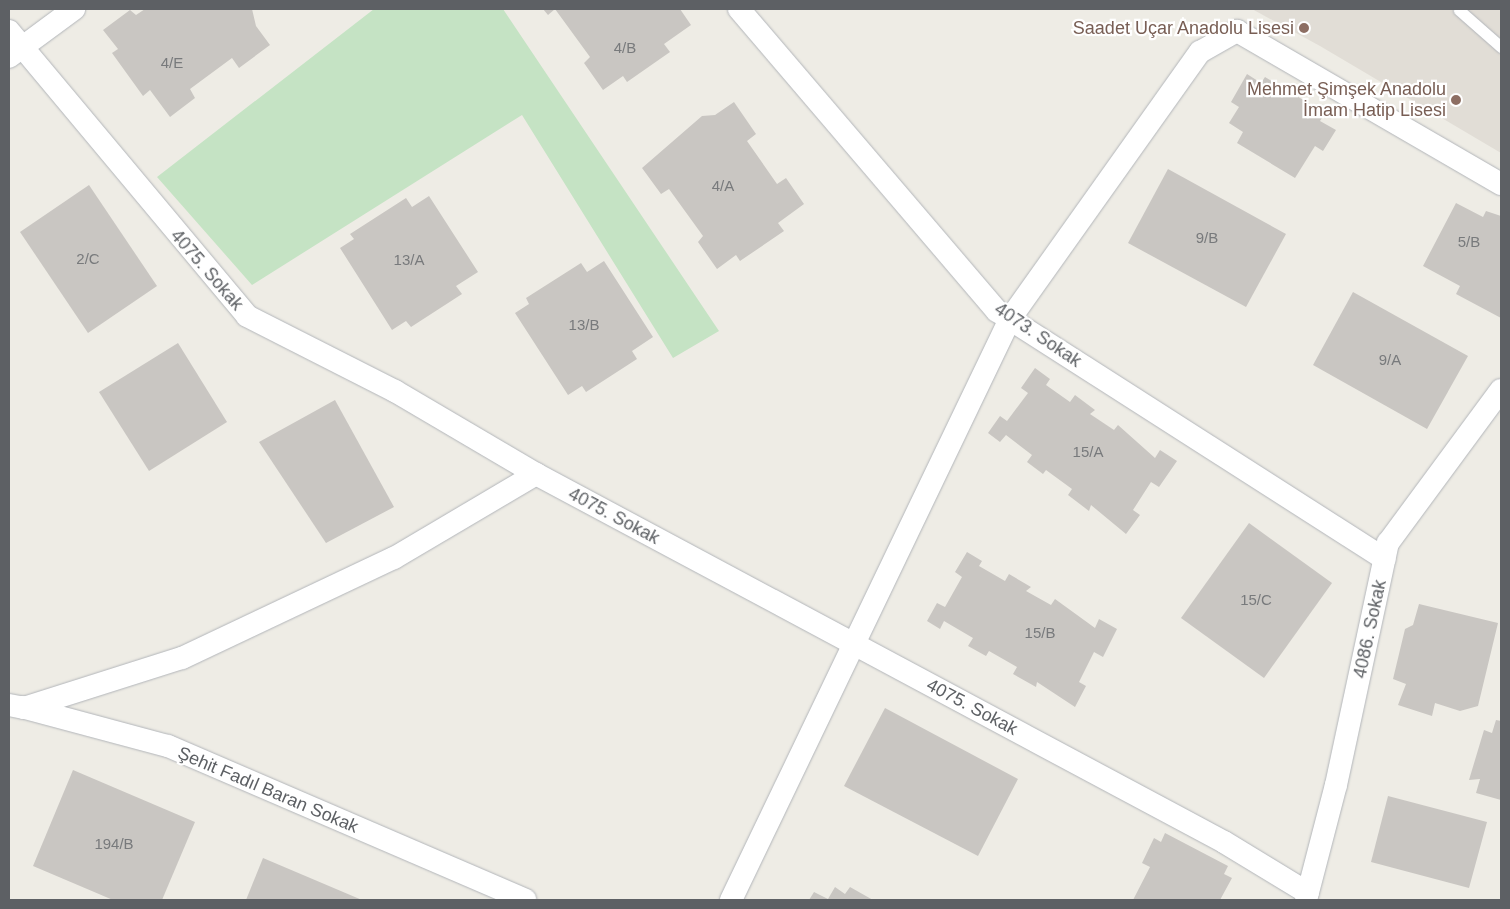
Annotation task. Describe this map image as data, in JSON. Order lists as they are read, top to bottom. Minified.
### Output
{"streets":{"street":["4075. Sokak","4073. Sokak","4086. Sokak","Şehit Fadıl Baran Sokak"]},"crossings":[["4075. Sokak","4086. Sokak"],["4073. Sokak","4086. Sokak"]],"places":["Saadet Uçar Anadolu Lisesi","Mehmet Şimşek Anadolu İmam Hatip Lisesi"],"house_numbers":["4/B","4/E","4/A","9/B","5/B","2/C","13/A","13/B","9/A","15/A","15/C","15/B","194/B"]}
